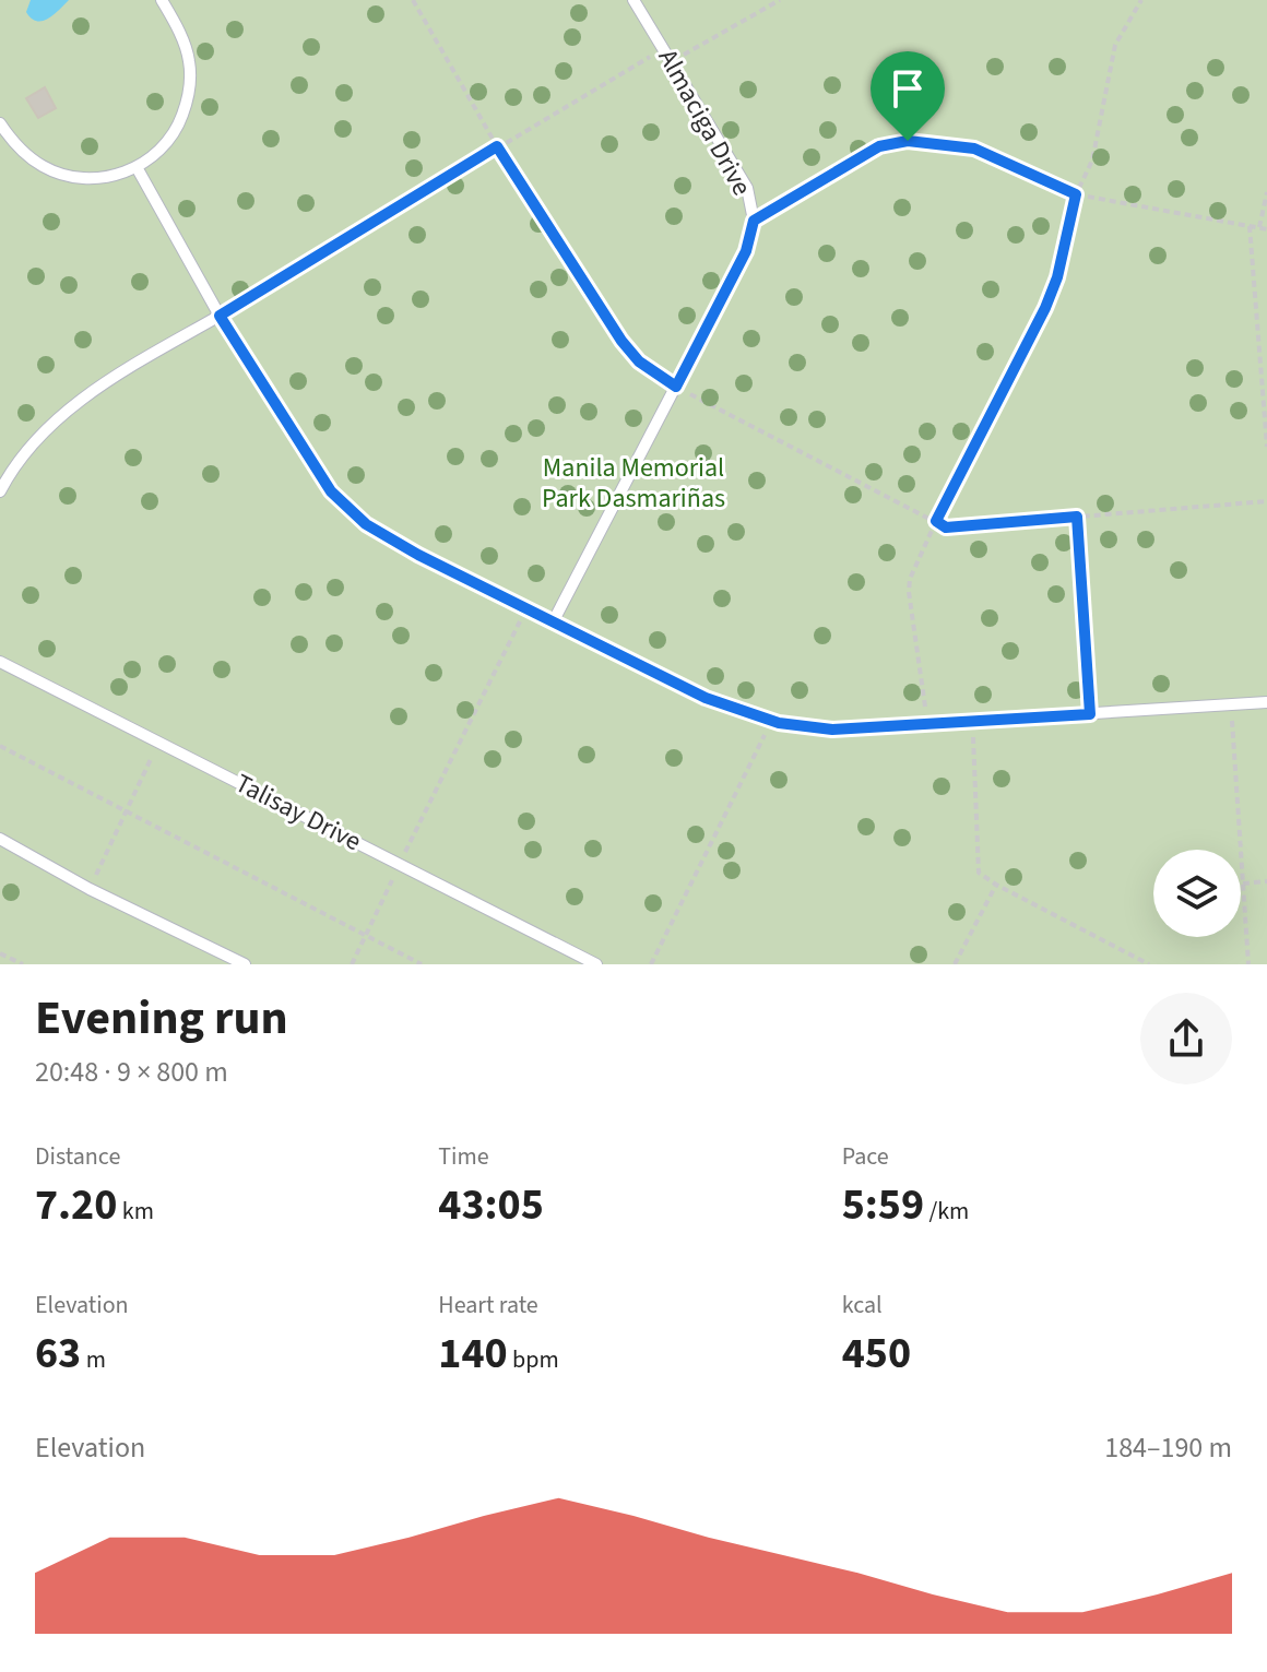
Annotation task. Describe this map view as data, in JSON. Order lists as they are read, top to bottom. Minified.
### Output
{"streets":{"lane":["Almaciga Drive","Talisay Drive"]},"parks":["Manila Memorial Park Dasmariñas"],"page":{"heading":["Evening run","20:48 · 9 × 800 m"],"stats":[["Distance","7.20 km"],["Time","43:05"],["Pace","5:59 /km"],["Elevation","63 m"],["Heart rate","140 bpm"],["kcal","450"]],"chart":["Elevation","184–190 m"]}}
